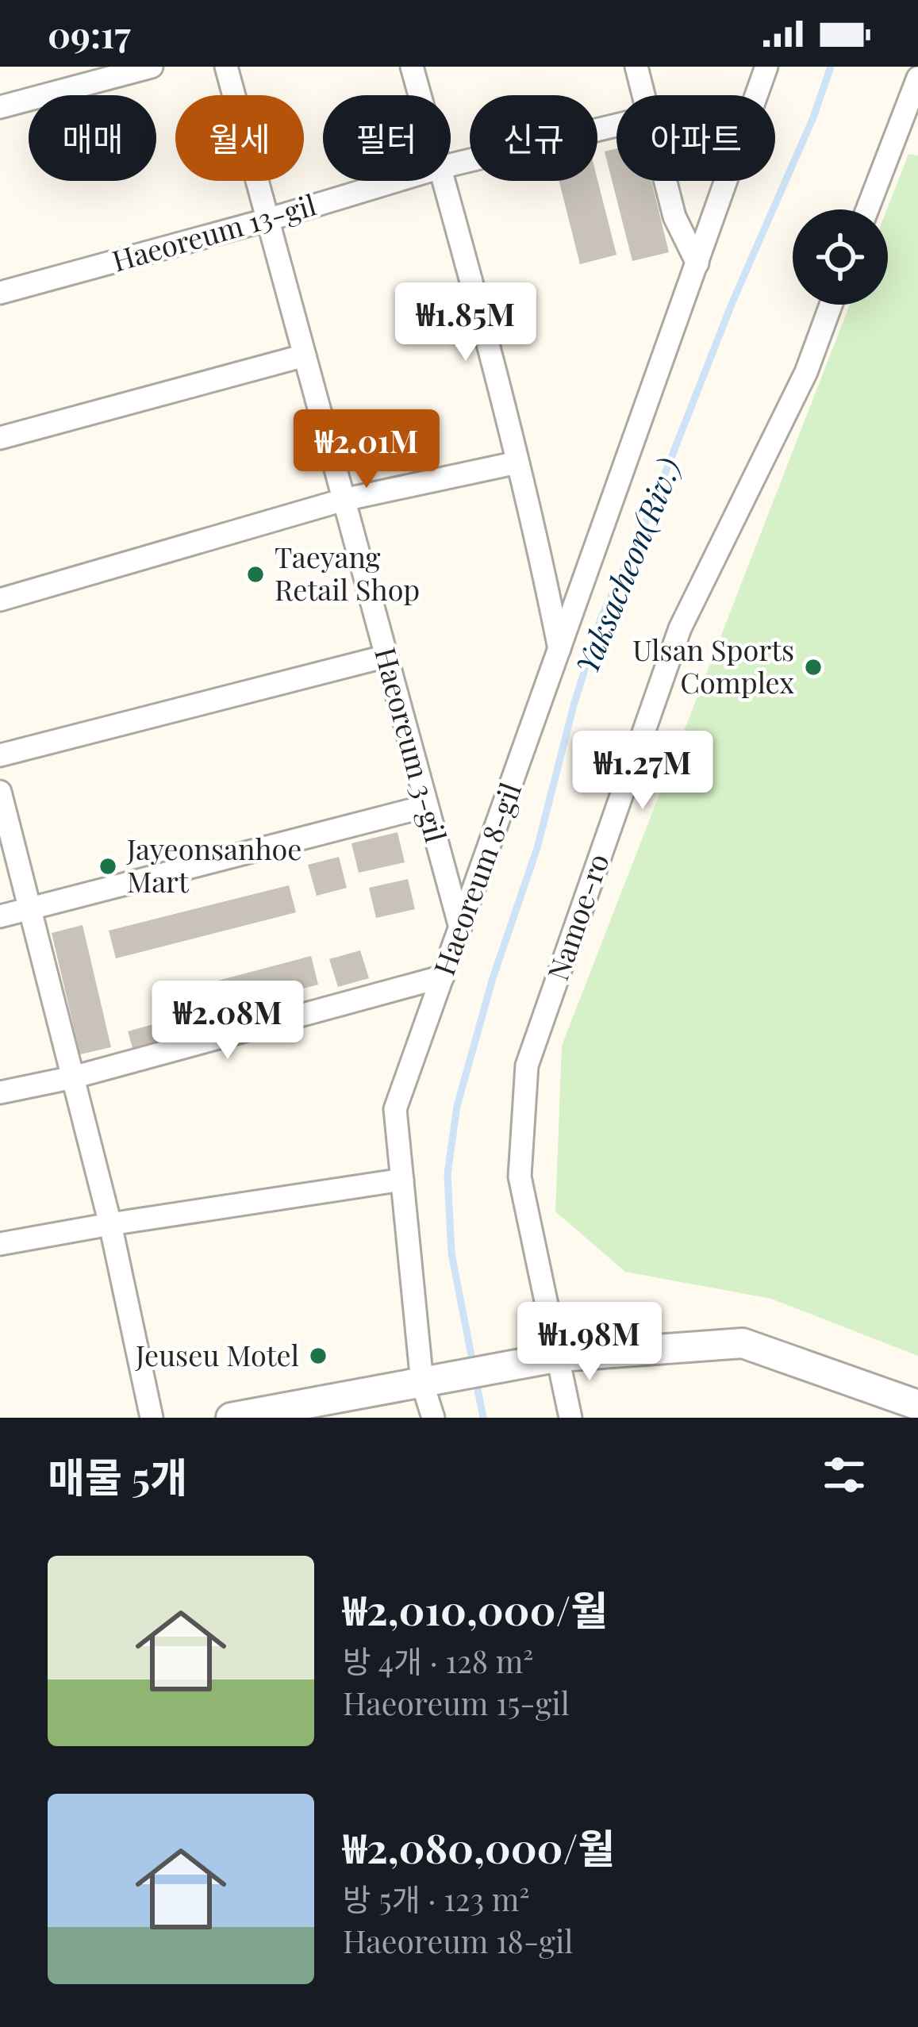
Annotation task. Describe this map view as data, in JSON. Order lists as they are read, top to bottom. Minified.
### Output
{"streets":{"street":["Haeoreum 13-gil","Haeoreum 3-gil","Haeoreum 8-gil","Namoe-ro"]},"crossings":[["Haeoreum 13-gil","Haeoreum 3-gil"],["Haeoreum 3-gil","Haeoreum 8-gil"]],"water":["Yaksacheon(Riv.)"],"places":["Taeyang Retail Shop","Ulsan Sports Complex","Jayeonsanhoe Mart","Jeuseu Motel"],"page":{"status":"09:17","chip":["매매","월세","필터","신규","아파트"],"price":["₩1.85M","₩2.01M","₩1.27M","₩2.08M","₩1.98M"],"heading":"매물 5개","list":[{"name":"₩2,010,000/월","note":"방 4개 · 128 m² · Haeoreum 15-gil"},{"name":"₩2,080,000/월","note":"방 5개 · 123 m² · Haeoreum 18-gil"}]}}
